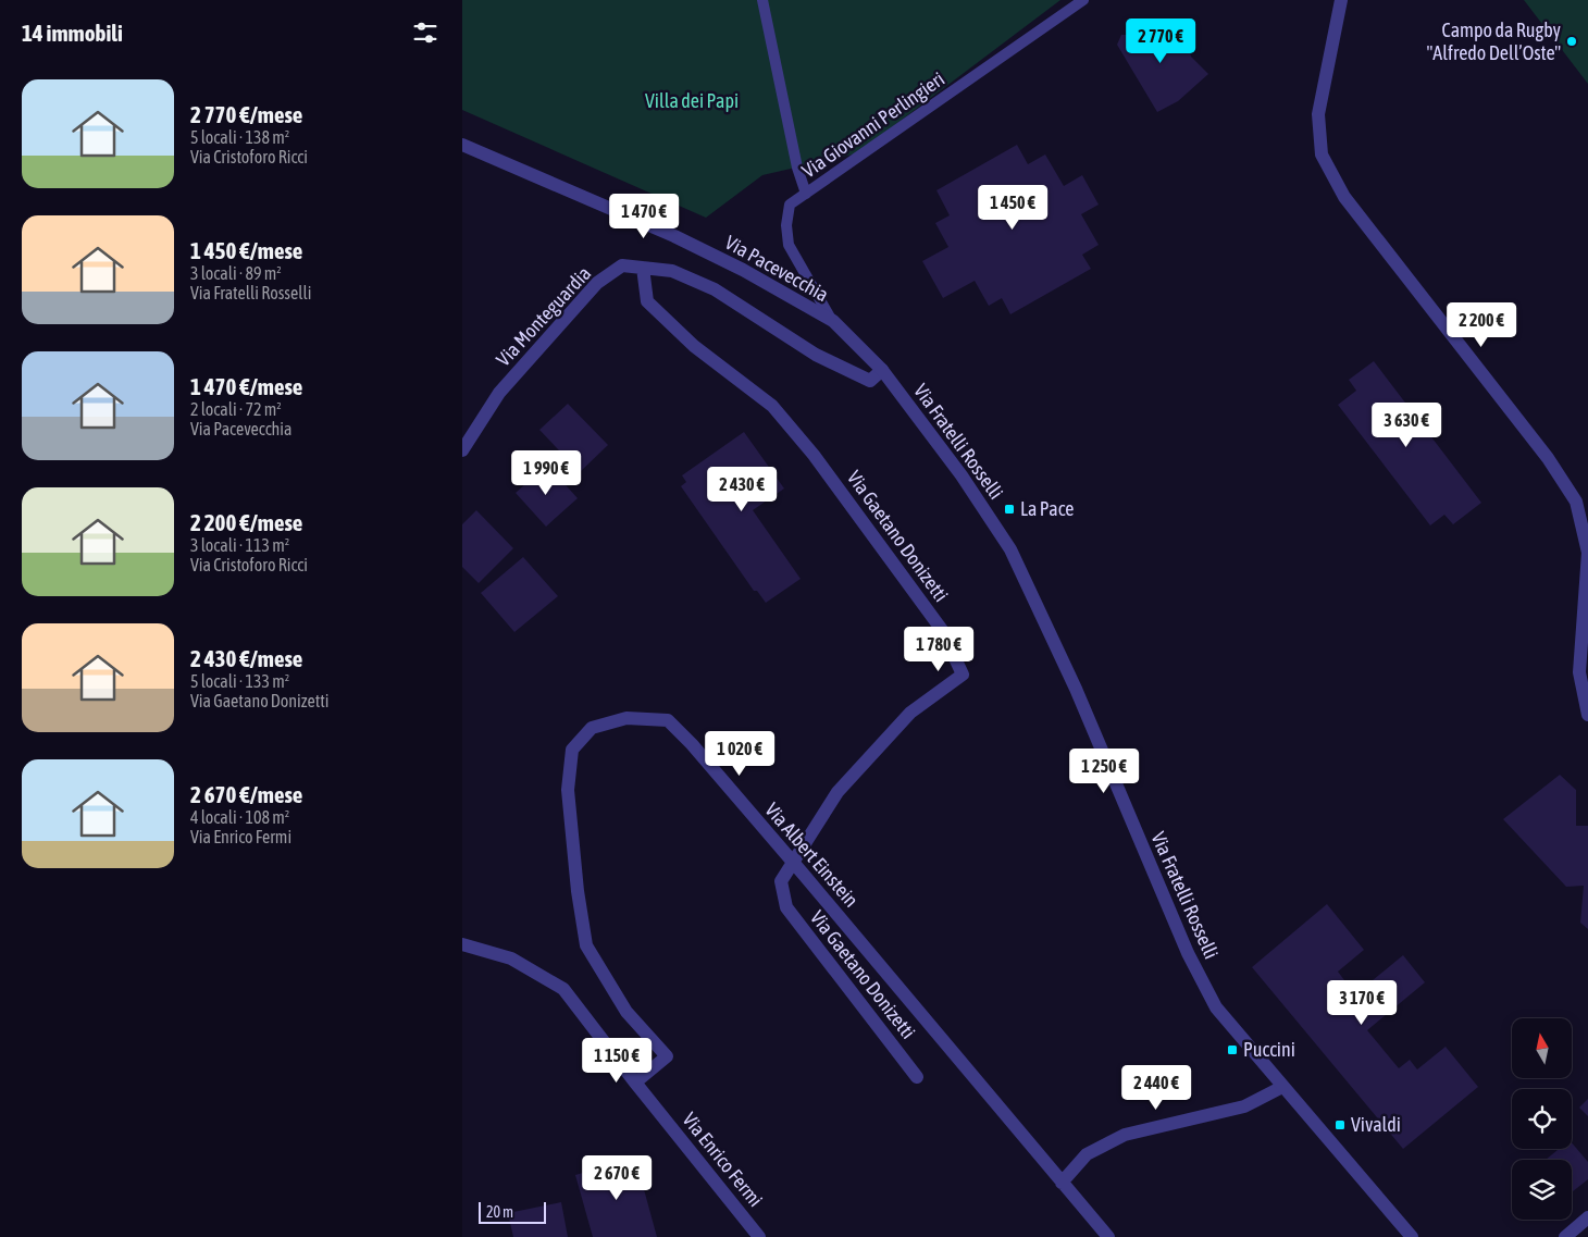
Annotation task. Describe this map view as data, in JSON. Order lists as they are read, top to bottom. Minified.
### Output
{"streets":{"street":["Via Pacevecchia","Via Monteguardia","Via Fratelli Rosselli","Via Gaetano Donizetti","Via Albert Einstein","Via Enrico Fermi"],"lane":["Via Giovanni Perlingieri"]},"crossings":[["Via Giovanni Perlingieri","Via Pacevecchia"],["Via Giovanni Perlingieri","Via Fratelli Rosselli"],["Via Pacevecchia","Via Fratelli Rosselli"],["Via Monteguardia","Via Fratelli Rosselli"],["Via Monteguardia","Via Gaetano Donizetti"],["Via Gaetano Donizetti","Via Albert Einstein"],["Via Albert Einstein","Via Enrico Fermi"]],"parks":["Villa dei Papi"],"places":{"other":["Campo da Rugby \"Alfredo Dell’Oste\""],"transit":["La Pace","Puccini","Vivaldi"]},"scale_bar":"20 m","north":"top","page":{"heading":"14 immobili","price":["2 770 €","1 450 €","1 470 €","2 200 €","3 630 €","1 990 €","2 430 €","1 780 €","1 020 €","1 250 €","3 170 €","1 150 €","2 440 €","2 670 €"],"list":[{"name":"2 770 €/mese","note":"5 locali · 138 m² · Via Cristoforo Ricci"},{"name":"1 450 €/mese","note":"3 locali · 89 m² · Via Fratelli Rosselli"},{"name":"1 470 €/mese","note":"2 locali · 72 m² · Via Pacevecchia"},{"name":"2 200 €/mese","note":"3 locali · 113 m² · Via Cristoforo Ricci"},{"name":"2 430 €/mese","note":"5 locali · 133 m² · Via Gaetano Donizetti"},{"name":"2 670 €/mese","note":"4 locali · 108 m² · Via Enrico Fermi"}],"scale":"20 m"}}
